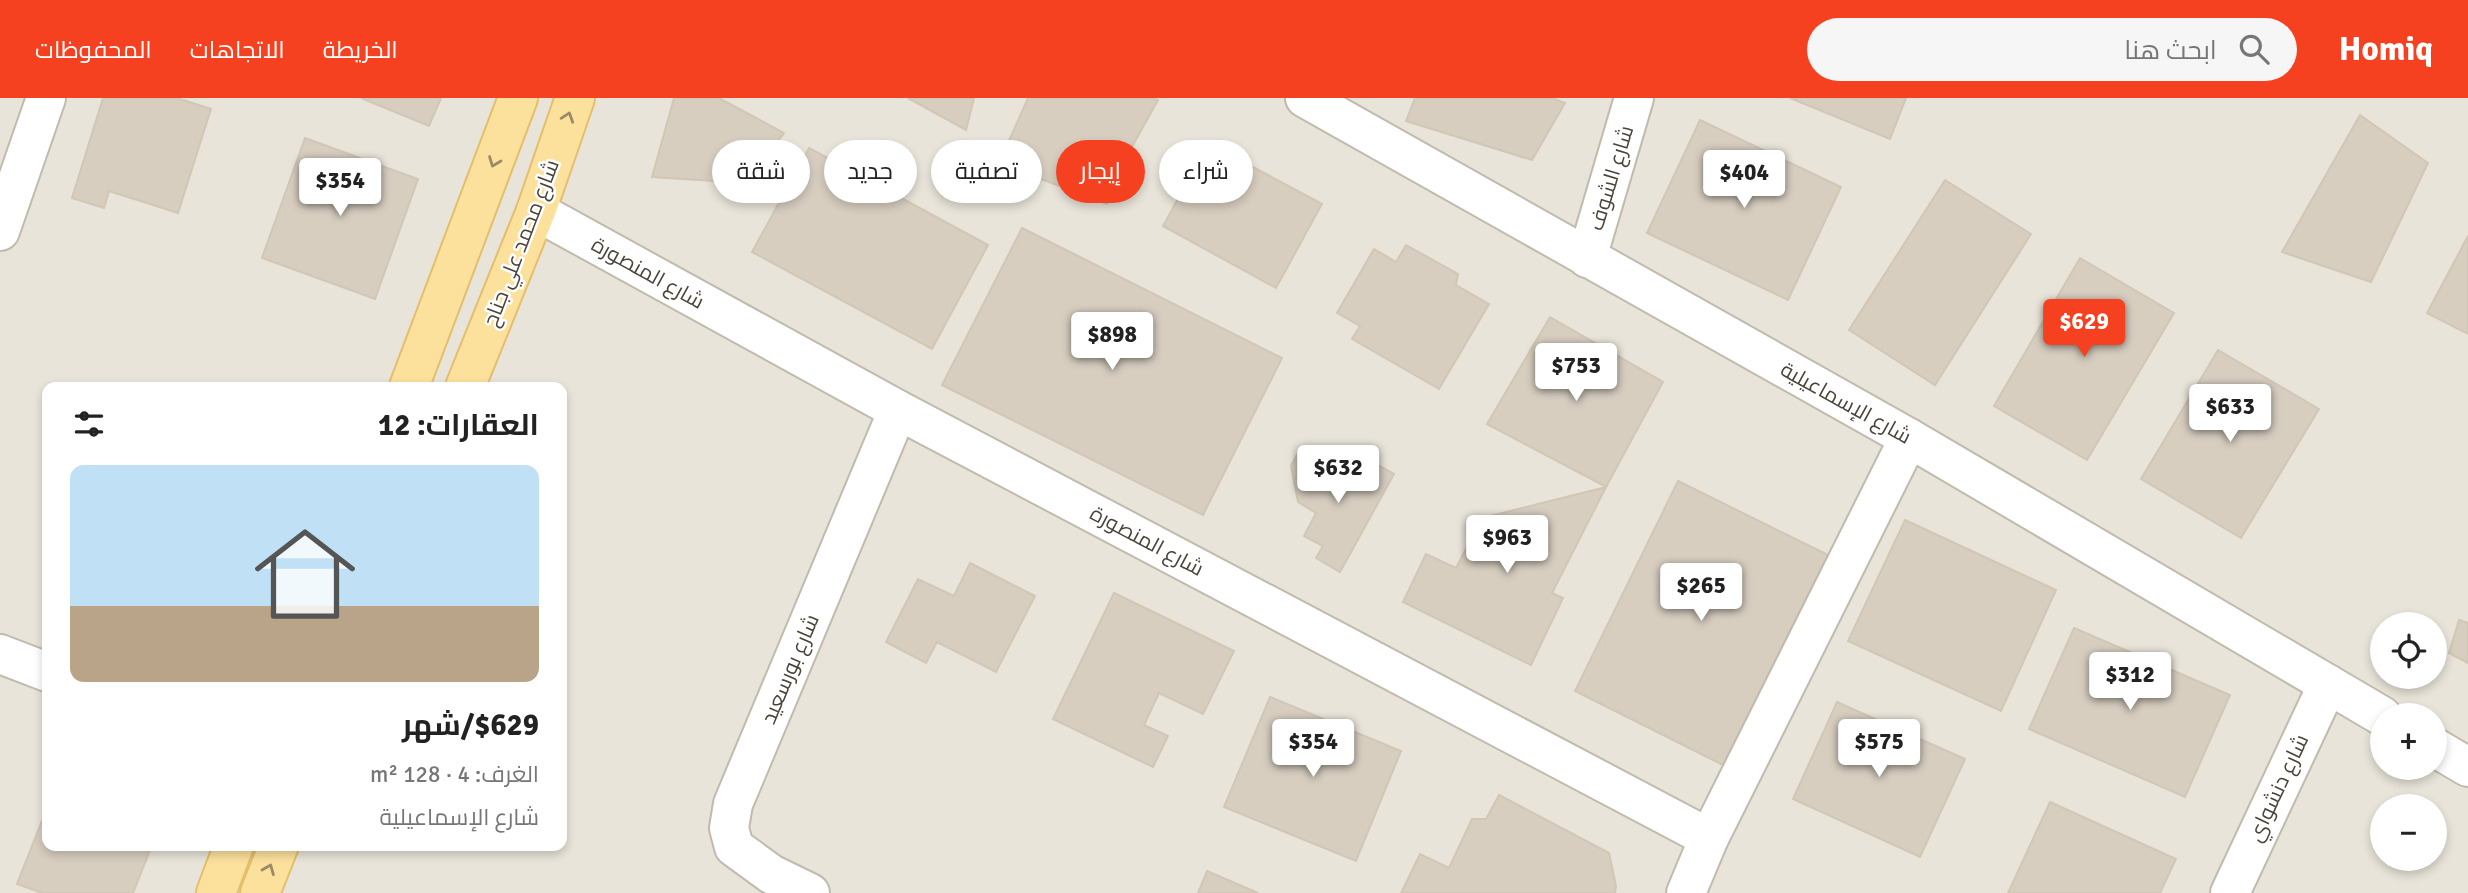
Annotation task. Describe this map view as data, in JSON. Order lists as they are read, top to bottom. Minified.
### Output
{"streets":{"main road":["شارع محمد علي جناح"],"street":["شارع الشوف","شارع المنصورة","شارع الإسماعيلية","شارع بورسعيد","شارع دنشواي"]},"crossings":[["شارع الشوف","شارع الإسماعيلية"],["شارع محمد علي جناح","شارع المنصورة"],["شارع المنصورة","شارع بورسعيد"],["شارع الإسماعيلية","شارع دنشواي"]],"page":{"header":"Homiq","search":"ابحث هنا","nav":["الخريطة","الاتجاهات","المحفوظات"],"chip":["شراء","إيجار","تصفية","جديد","شقة"],"price":["$404","$354","$629","$898","$753","$633","$632","$963","$265","$312","$354","$575"],"heading":"العقارات: 12","list":[{"name":"$629/شهر","note":"الغرف: 4 · 128 m² · شارع الإسماعيلية"}],"map_buttons":["+","−"]}}
